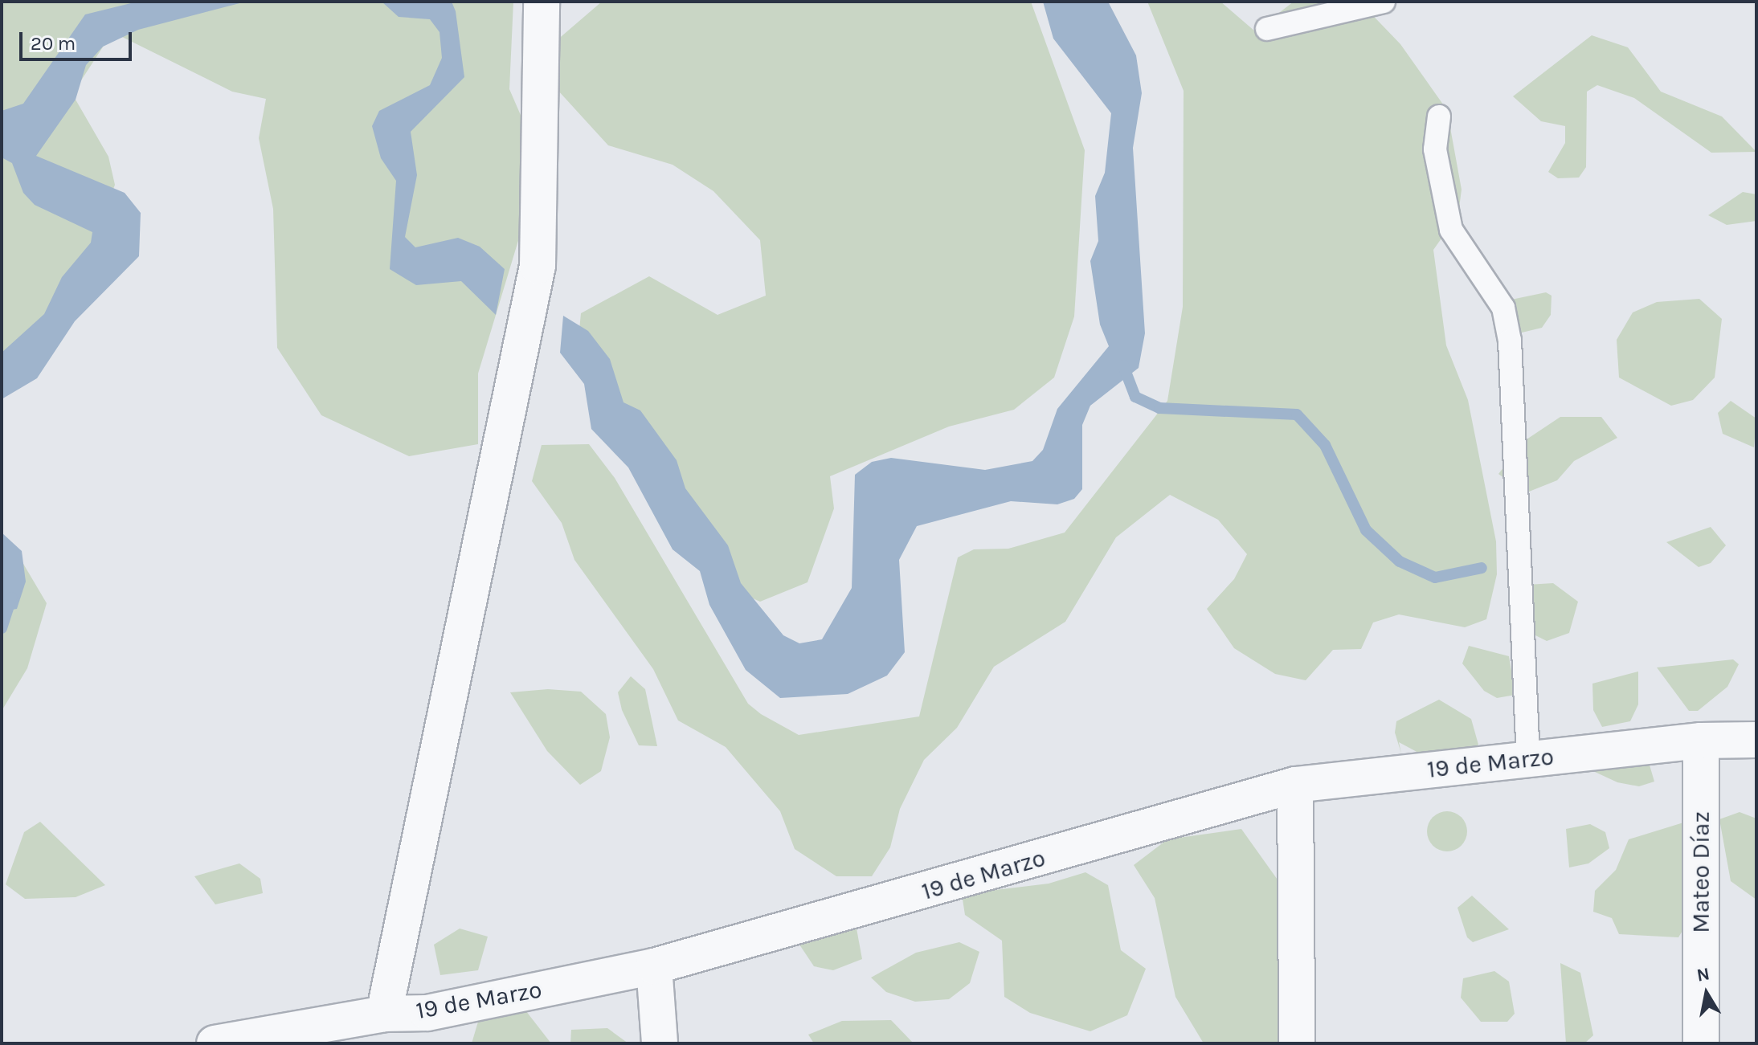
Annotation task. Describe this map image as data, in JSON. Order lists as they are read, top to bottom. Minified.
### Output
{"streets":{"street":["19 de Marzo","Mateo Díaz"]},"crossings":[["19 de Marzo","Mateo Díaz"]],"scale_bar":"20 m","north":"top"}
